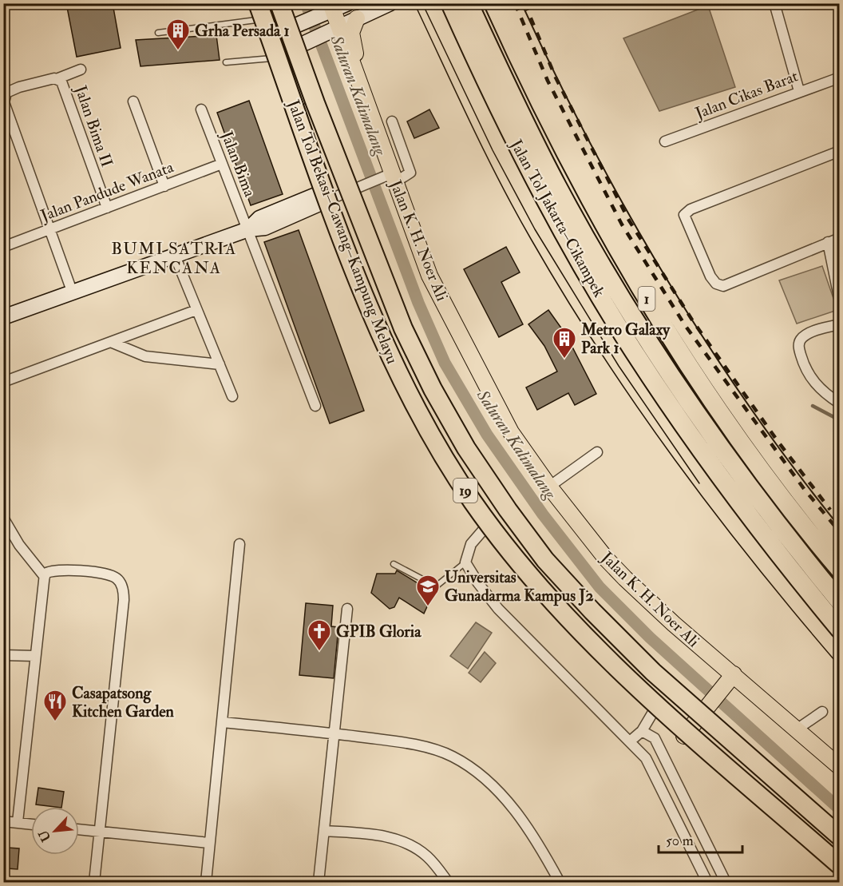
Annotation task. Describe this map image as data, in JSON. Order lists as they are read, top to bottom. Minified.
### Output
{"streets":{"highway":["Jalan Tol Jakarta–Cikampek","Jalan Tol Bekasi–Cawang–Kampung Melayu","1","19"],"main road":["Jalan K. H. Noer Ali"],"street":["Jalan Cikas Barat","Jalan Bima II","Jalan Bima","Jalan Pandude Wanata"]},"crossings":[["Jalan Bima II","Jalan Pandude Wanata"],["Jalan Bima","Jalan Pandude Wanata"]],"districts":["BUMI SATRIA KENCANA"],"water":["Saluran Kalimalang"],"places":{"building":["Grha Persada 1","Metro Galaxy Park 1"],"school or university":["Universitas Gunadarma Kampus J2"],"church":["GPIB Gloria"],"restaurant":["Casapatsong Kitchen Garden"]},"scale_bar":"50 m","north":"bottom left"}
